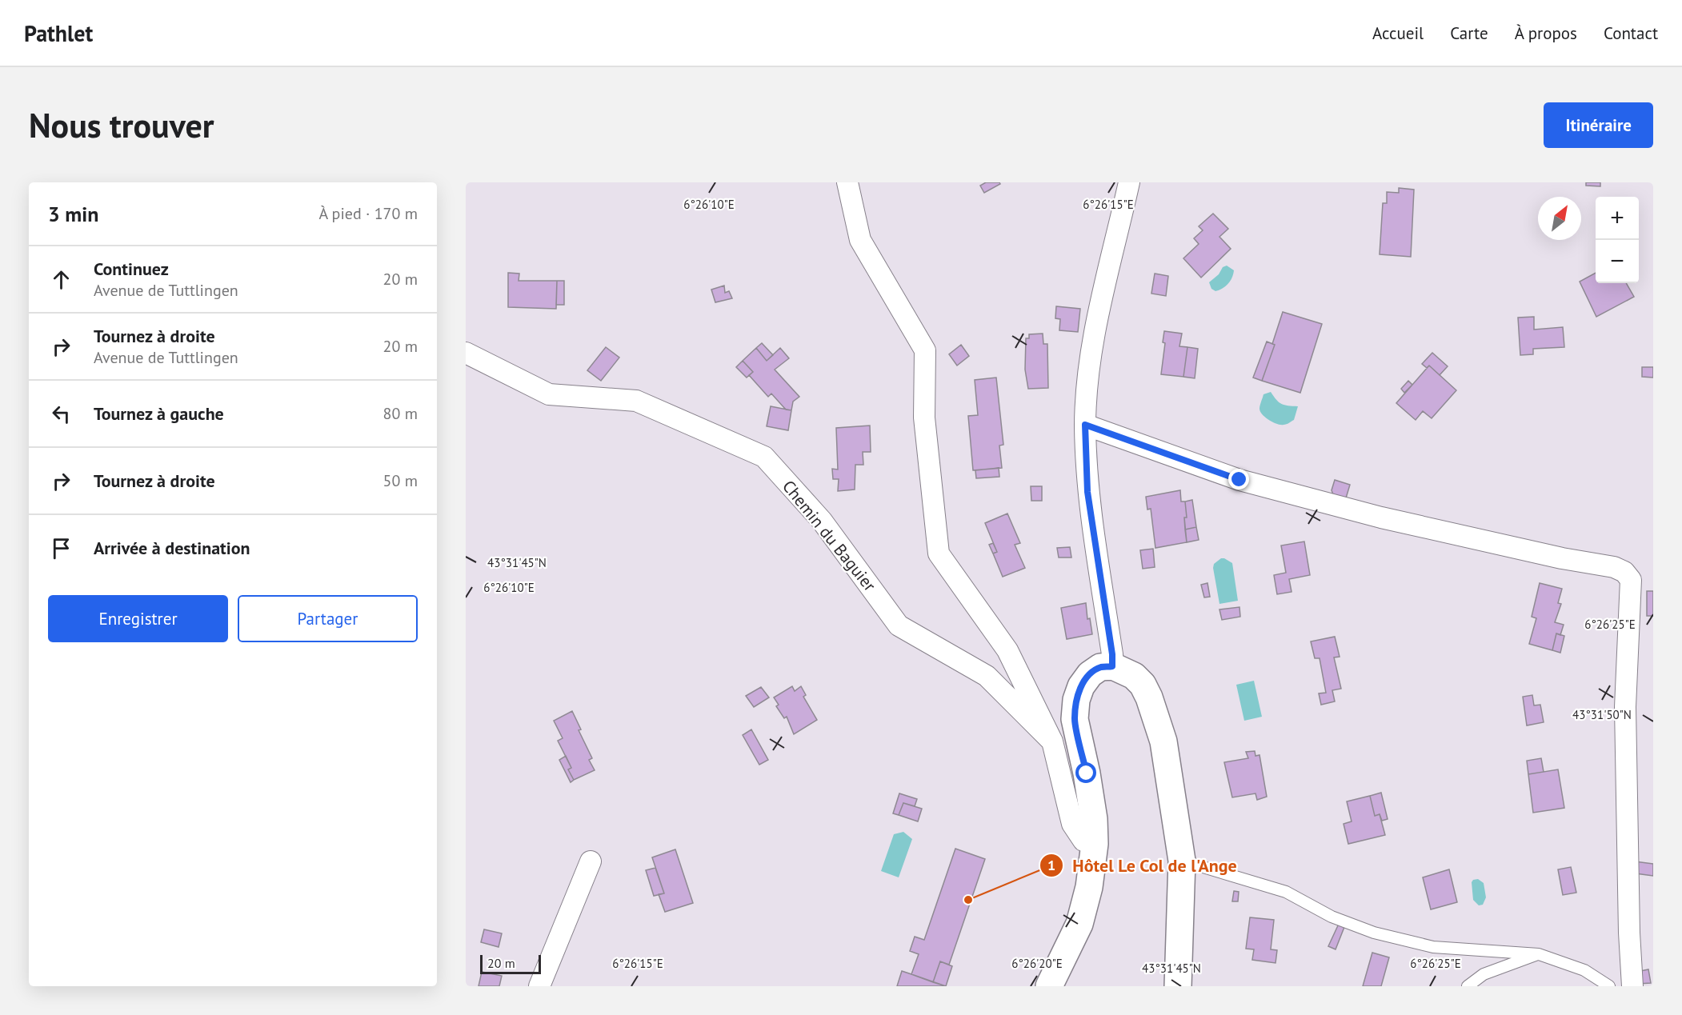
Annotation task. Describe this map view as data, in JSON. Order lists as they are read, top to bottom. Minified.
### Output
{"streets":{"street":["Chemin du Baguier"]},"places":["Hôtel Le Col de l'Ange"],"scale_bar":"20 m","north":"top right","page":{"header":"Pathlet","nav":["Accueil","Carte","À propos","Contact"],"buttons":["Itinéraire",["Enregistrer","Partager"]],"title":"Nous trouver","heading":["3 min","À pied · 170 m"],"map_buttons":["+","−"],"list":[["Continuez","Avenue de Tuttlingen","20 m"],["Tournez à droite","Avenue de Tuttlingen","20 m"],["Tournez à gauche","80 m"],["Tournez à droite","50 m"],"Arrivée à destination"],"scale":"20 m"},"coordinates":["6°26'10\"E","6°26'15\"E","43°31'45\"N","6°26'25\"E","43°31'50\"N","6°26'20\"E"]}
